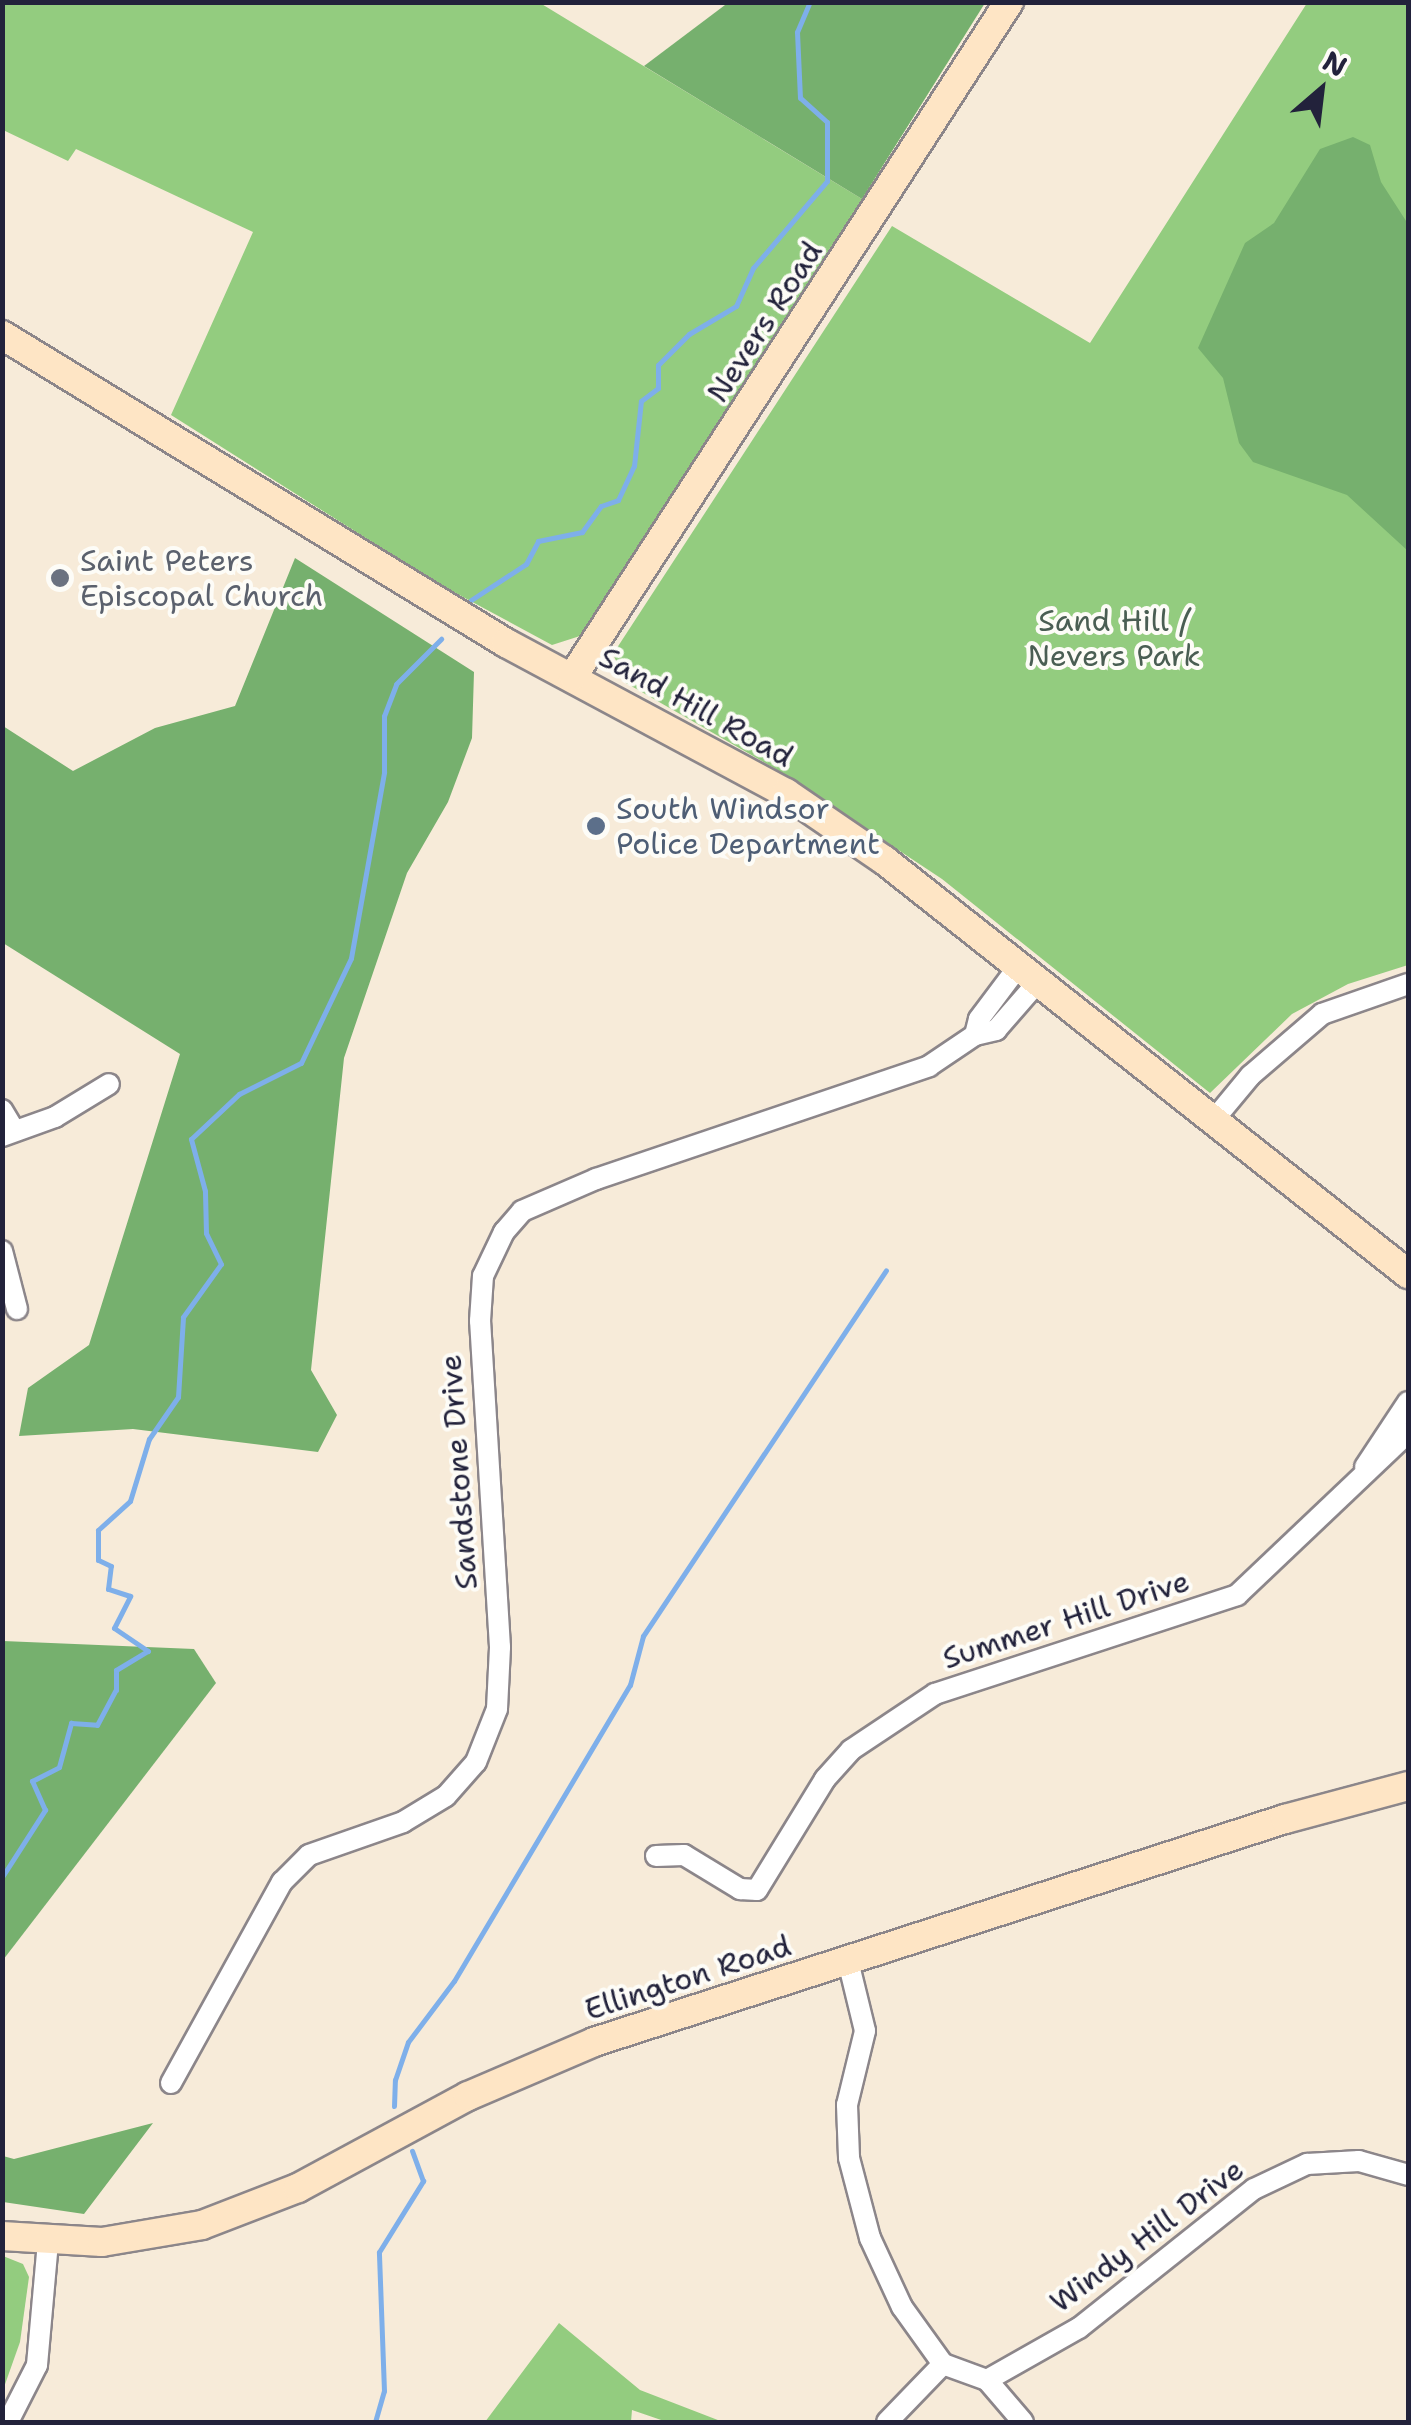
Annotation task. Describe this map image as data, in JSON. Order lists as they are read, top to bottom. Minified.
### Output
{"streets":{"street":["Nevers Road","Sand Hill Road","Sandstone Drive","Summer Hill Drive","Ellington Road","Windy Hill Drive"]},"crossings":[["Nevers Road","Sand Hill Road"],["Sand Hill Road","Sandstone Drive"]],"parks":["Sand Hill / Nevers Park"],"places":["Saint Peters Episcopal Church","South Windsor Police Department"],"north":"top right"}
